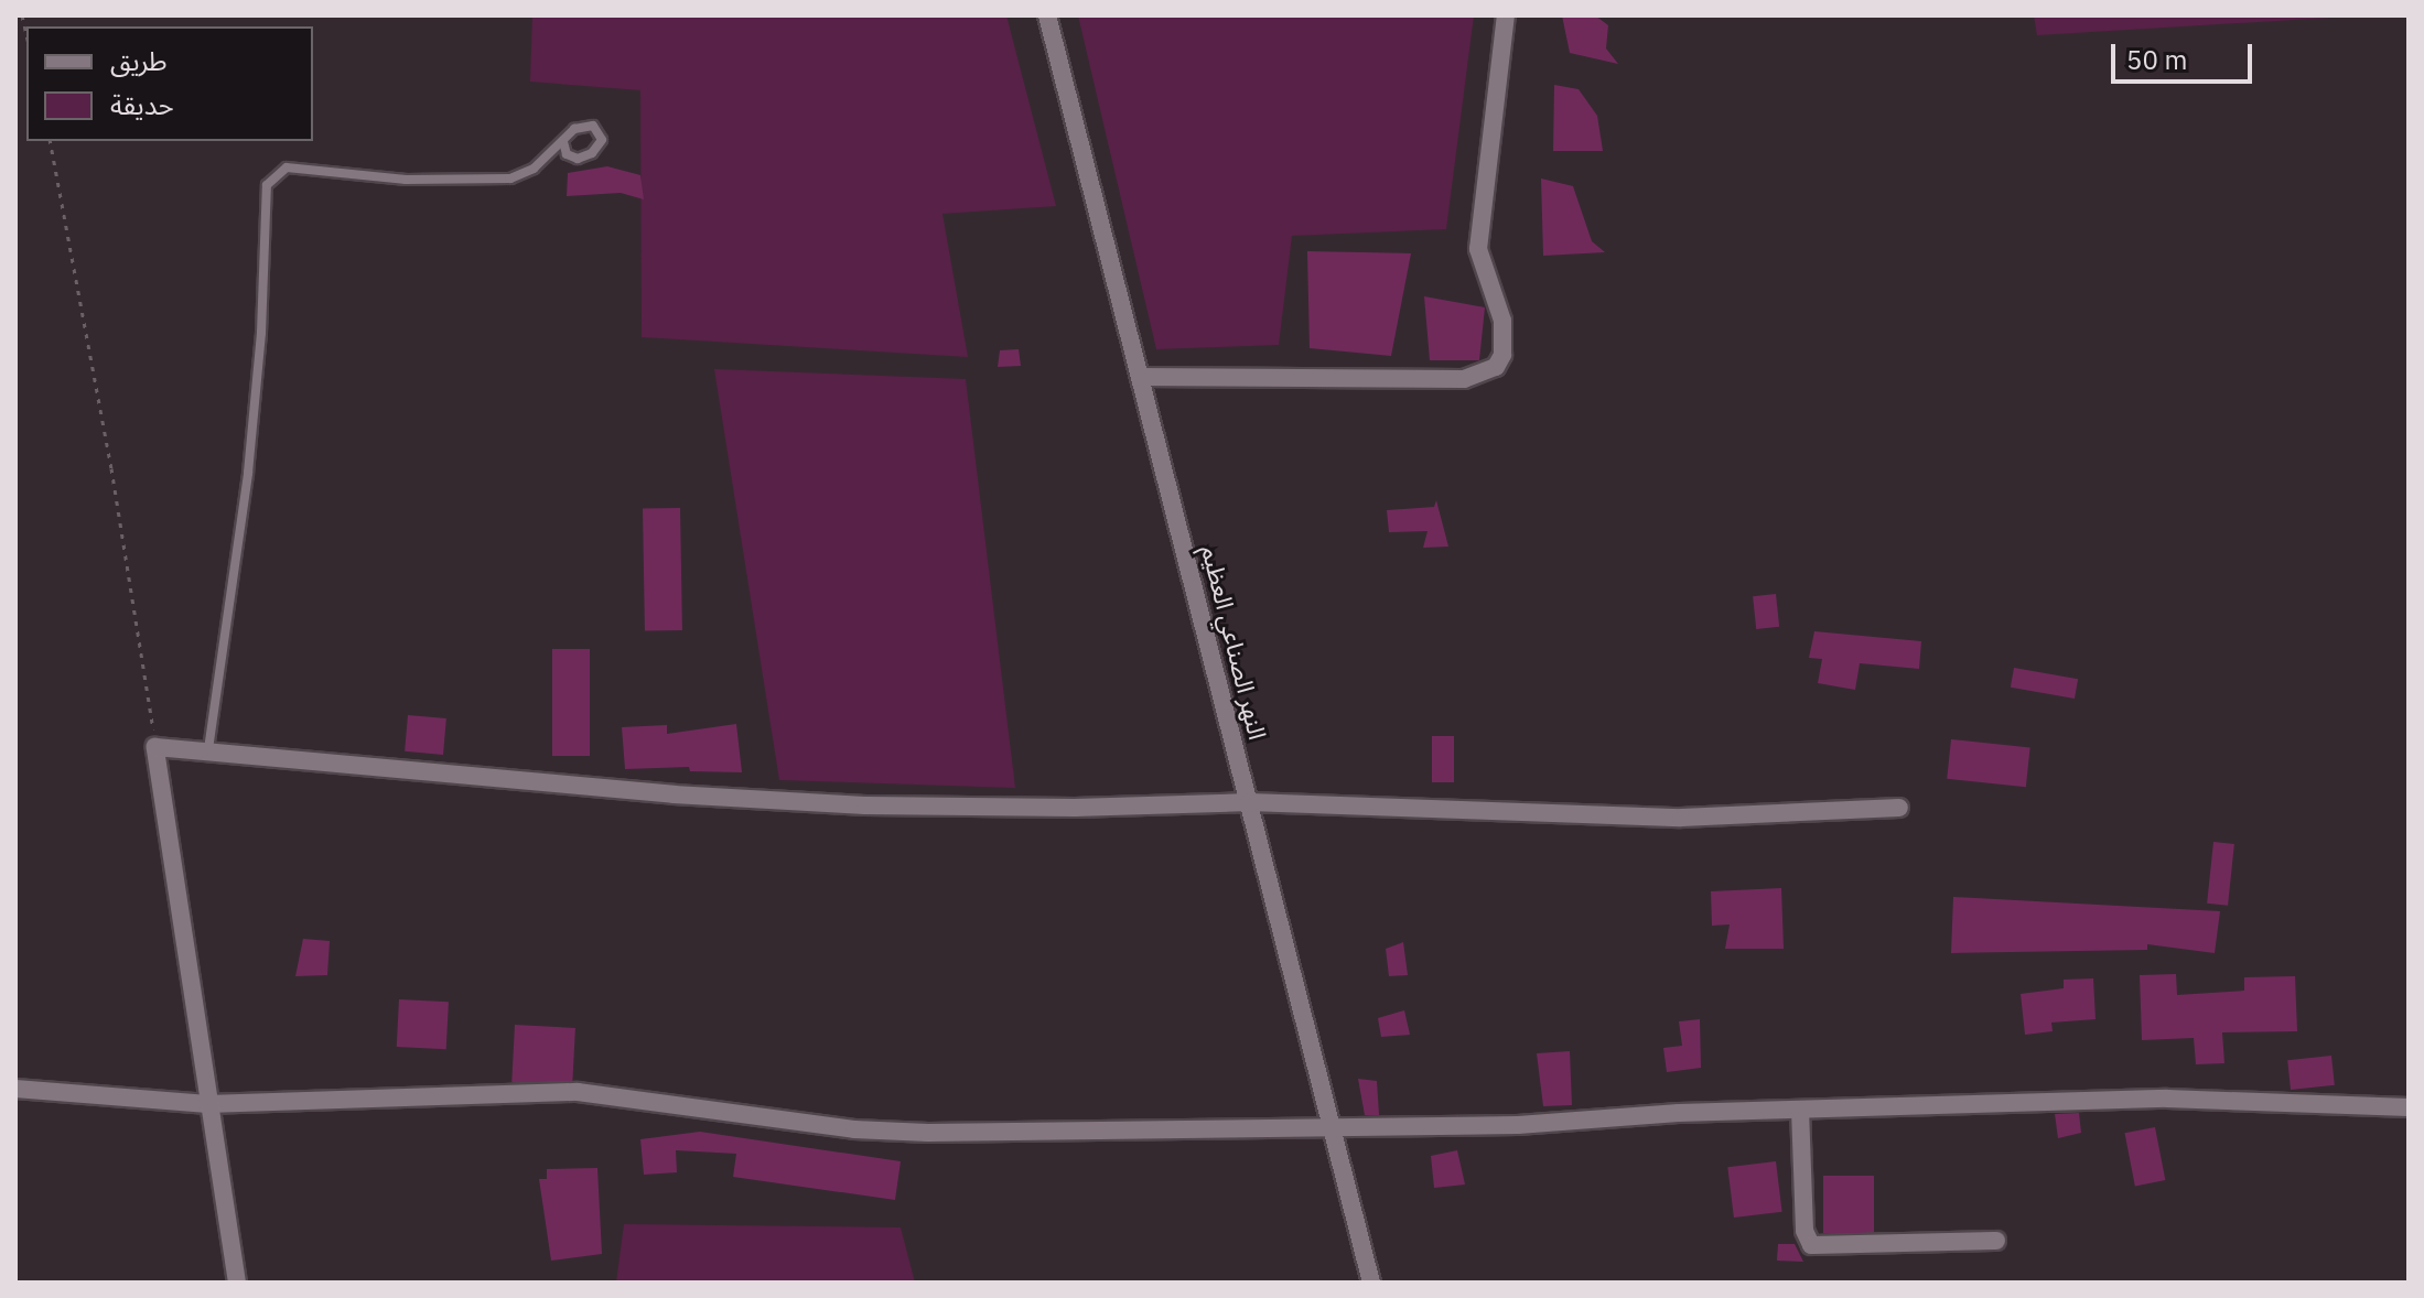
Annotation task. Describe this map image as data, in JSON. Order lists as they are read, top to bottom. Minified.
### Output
{"streets":{"street":["النهر الصناعي العظيم"]},"legend":["طريق","حديقة"],"scale_bar":"50 m"}
